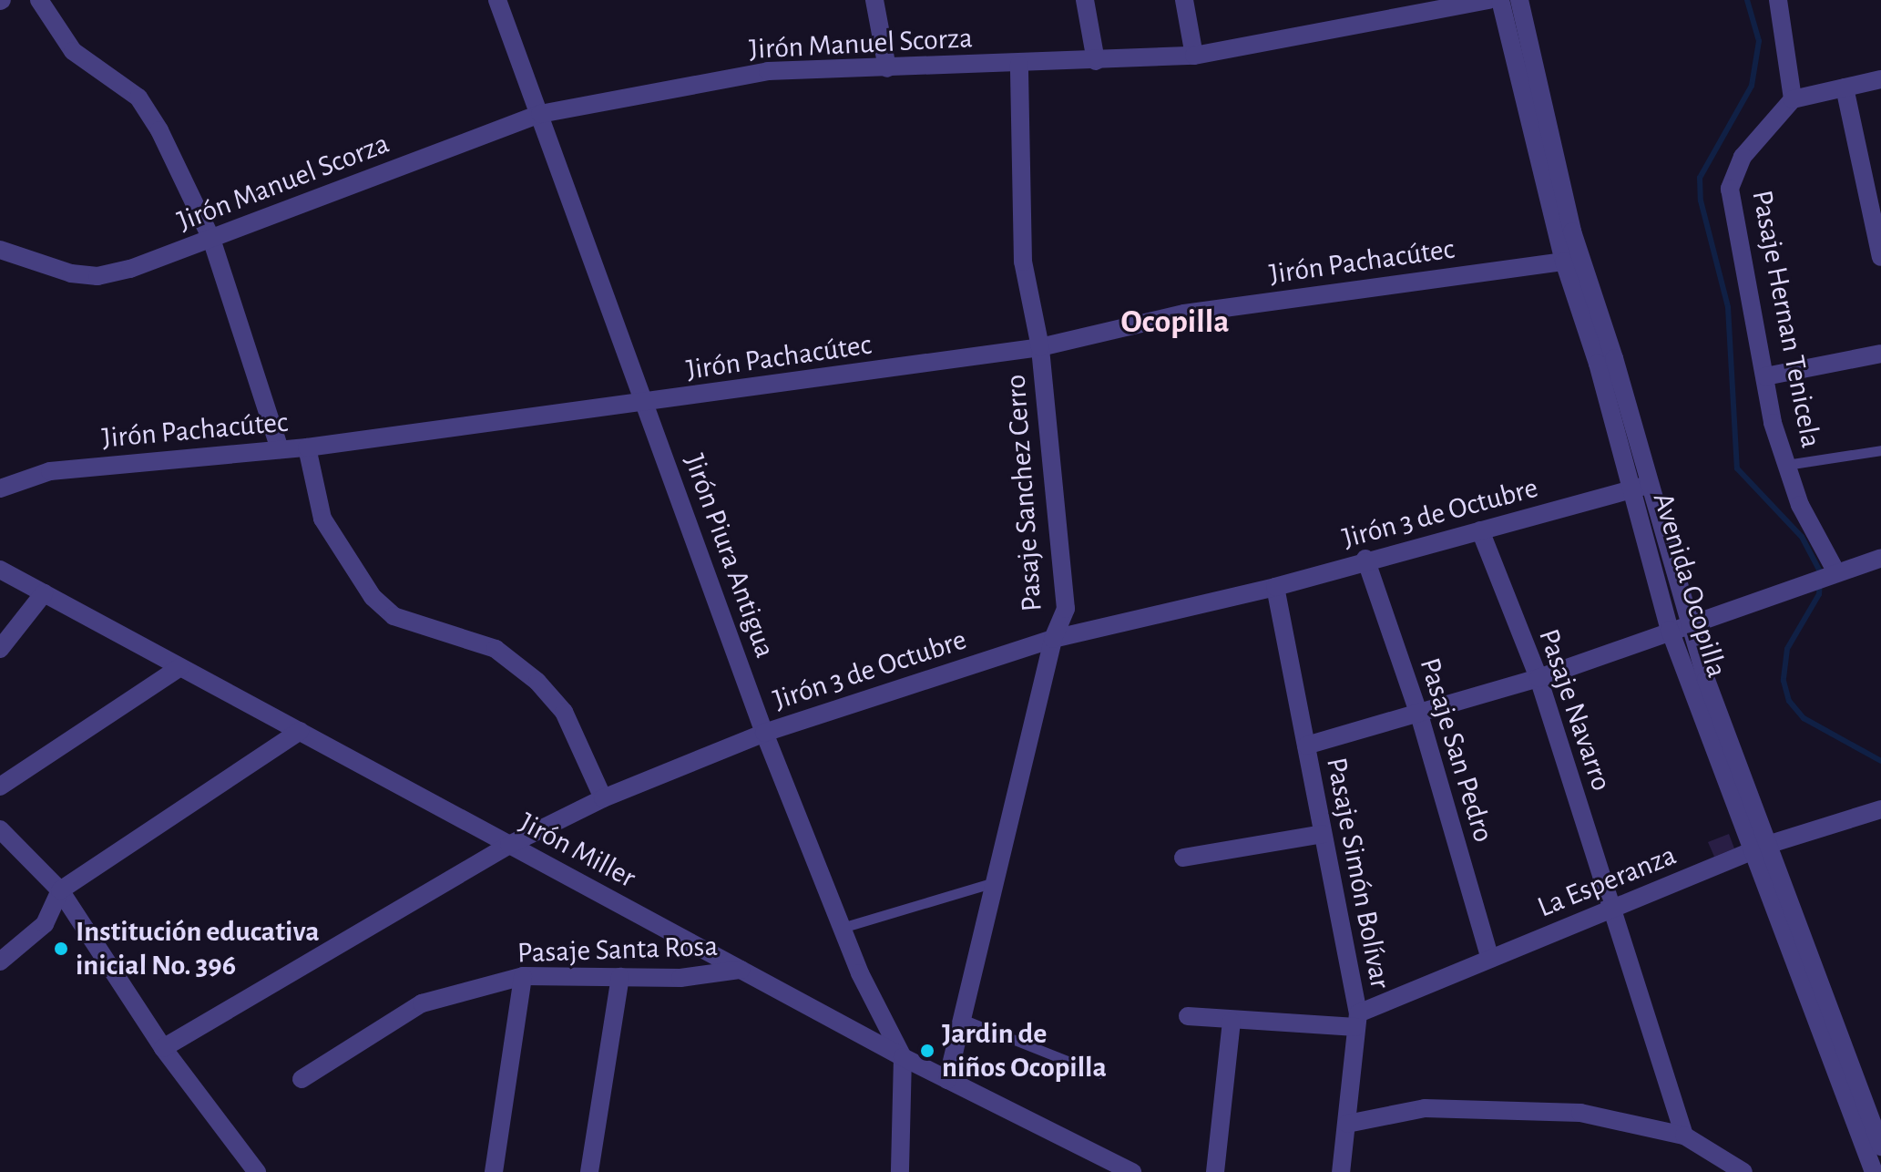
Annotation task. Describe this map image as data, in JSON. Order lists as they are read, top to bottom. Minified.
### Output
{"streets":{"street":["Jirón Manuel Scorza","Jirón Pachacútec","Pasaje Hernan Tenicela","Pasaje Sanchez Cerro","Jirón 3 de Octubre","Jirón Piura Antigua","Avenida Ocopilla","Pasaje Navarro","Pasaje San Pedro","Jirón Miller","Pasaje Simón Bolívar","La Esperanza","Pasaje Santa Rosa"]},"crossings":[["Jirón Manuel Scorza","Pasaje Sanchez Cerro"],["Jirón Manuel Scorza","Jirón Piura Antigua"],["Jirón Pachacútec","Pasaje Sanchez Cerro"],["Jirón Pachacútec","Jirón Piura Antigua"],["Jirón Pachacútec","Avenida Ocopilla"],["Pasaje Sanchez Cerro","Jirón 3 de Octubre"],["Pasaje Sanchez Cerro","Jirón Miller"],["Jirón 3 de Octubre","Jirón Piura Antigua"],["Jirón 3 de Octubre","Avenida Ocopilla"],["Jirón 3 de Octubre","Pasaje Navarro"],["Jirón 3 de Octubre","Pasaje San Pedro"],["Jirón 3 de Octubre","Jirón Miller"],["Jirón 3 de Octubre","Pasaje Simón Bolívar"],["Jirón Piura Antigua","Jirón Miller"],["Avenida Ocopilla","La Esperanza"],["Pasaje Navarro","La Esperanza"],["Pasaje San Pedro","La Esperanza"],["Jirón Miller","Pasaje Santa Rosa"],["Pasaje Simón Bolívar","La Esperanza"]],"districts":["Ocopilla"],"places":["Institución educativa inicial No. 396","Jardin de niños Ocopilla"]}
